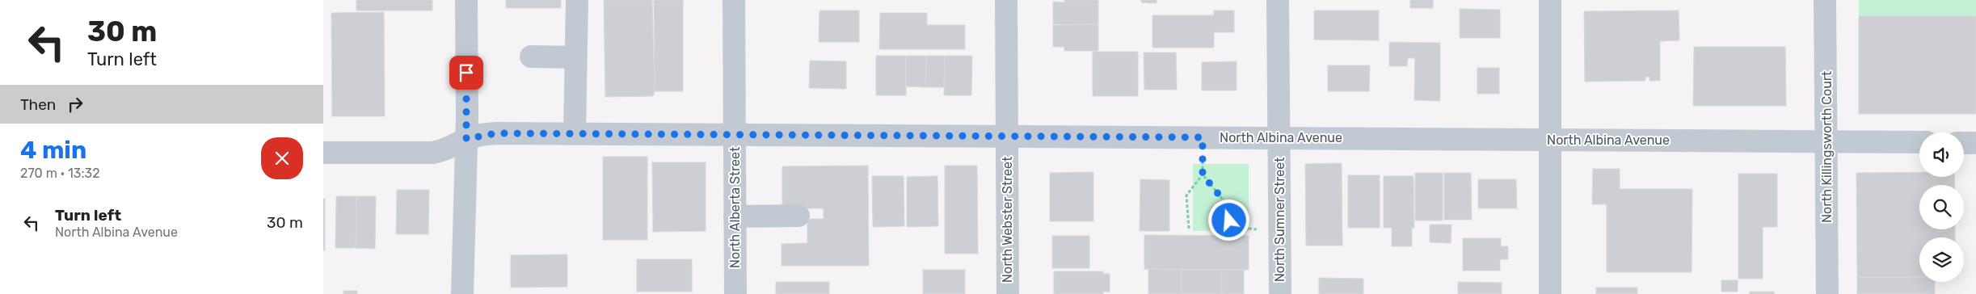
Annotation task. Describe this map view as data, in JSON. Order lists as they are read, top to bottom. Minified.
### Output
{"streets":{"street":["North Albina Avenue","North Killingsworth Court","North Alberta Street","North Webster Street","North Sumner Street"]},"crossings":[["North Albina Avenue","North Killingsworth Court"],["North Albina Avenue","North Alberta Street"],["North Albina Avenue","North Webster Street"],["North Albina Avenue","North Sumner Street"]],"page":{"turn":["30 m","Turn left"],"then":"Then","heading":["4 min","270 m · 13:32"],"list":[{"name":"Turn left","note":"North Albina Avenue","value":"30 m"}]}}
